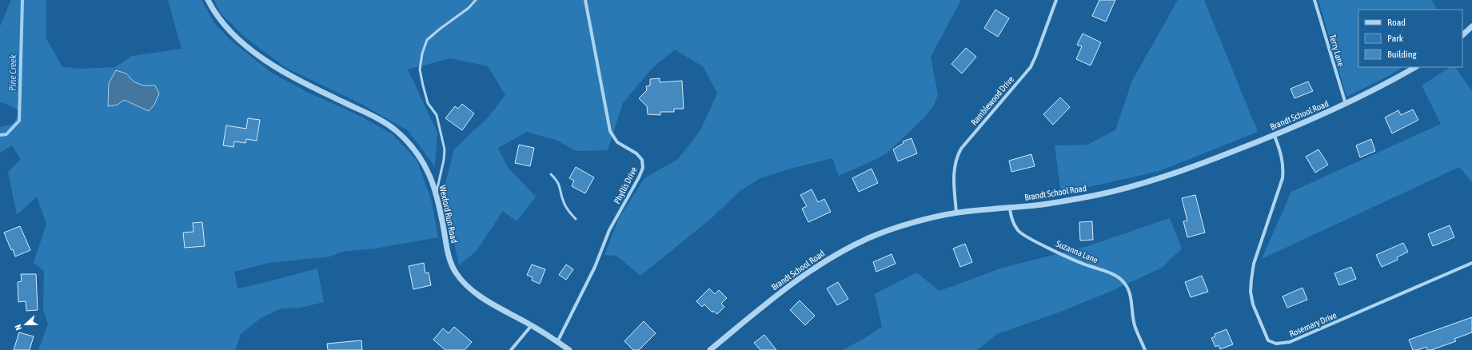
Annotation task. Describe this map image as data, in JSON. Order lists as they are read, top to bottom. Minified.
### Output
{"streets":{"street":["Terry Lane","Ramblewood Drive","Brandt School Road","Phyllis Drive","Wexford Run Road","Suzanna Lane","Rosemary Drive"]},"crossings":[["Terry Lane","Brandt School Road"],["Ramblewood Drive","Brandt School Road"],["Brandt School Road","Suzanna Lane"],["Brandt School Road","Rosemary Drive"],["Phyllis Drive","Wexford Run Road"]],"water":["Pine Creek"],"legend":["Road","Park","Building"],"north":"left"}
